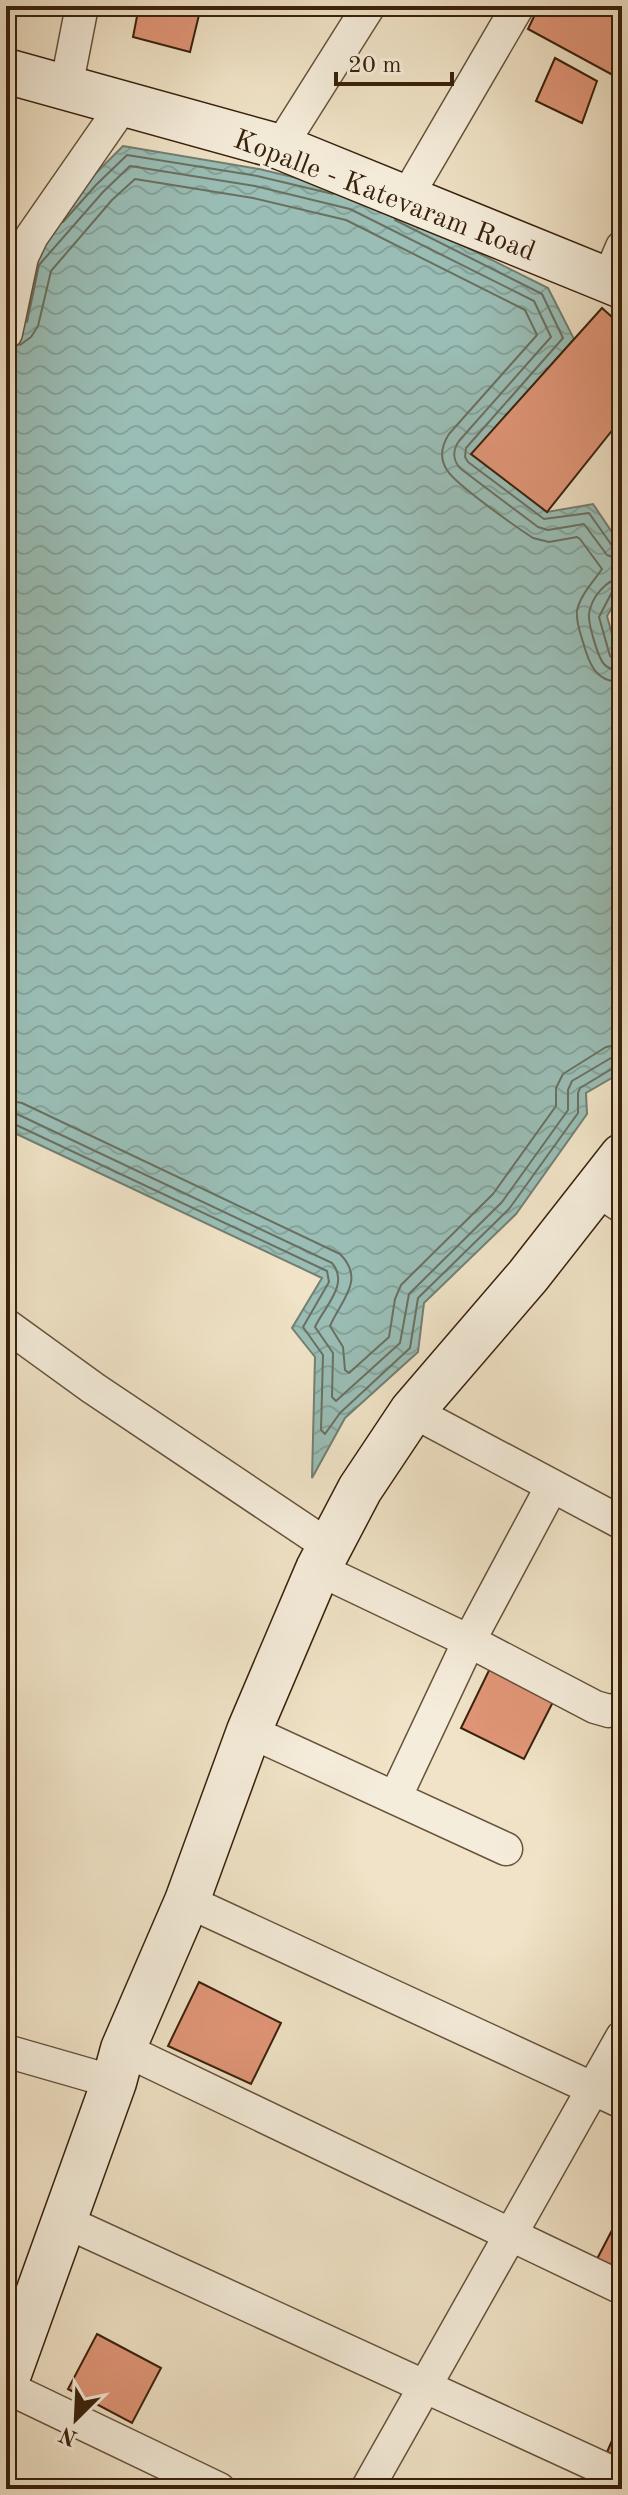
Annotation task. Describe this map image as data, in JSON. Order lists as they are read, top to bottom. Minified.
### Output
{"streets":{"main road":["Kopalle - Katevaram Road"]},"scale_bar":"20 m","north":"bottom left"}
